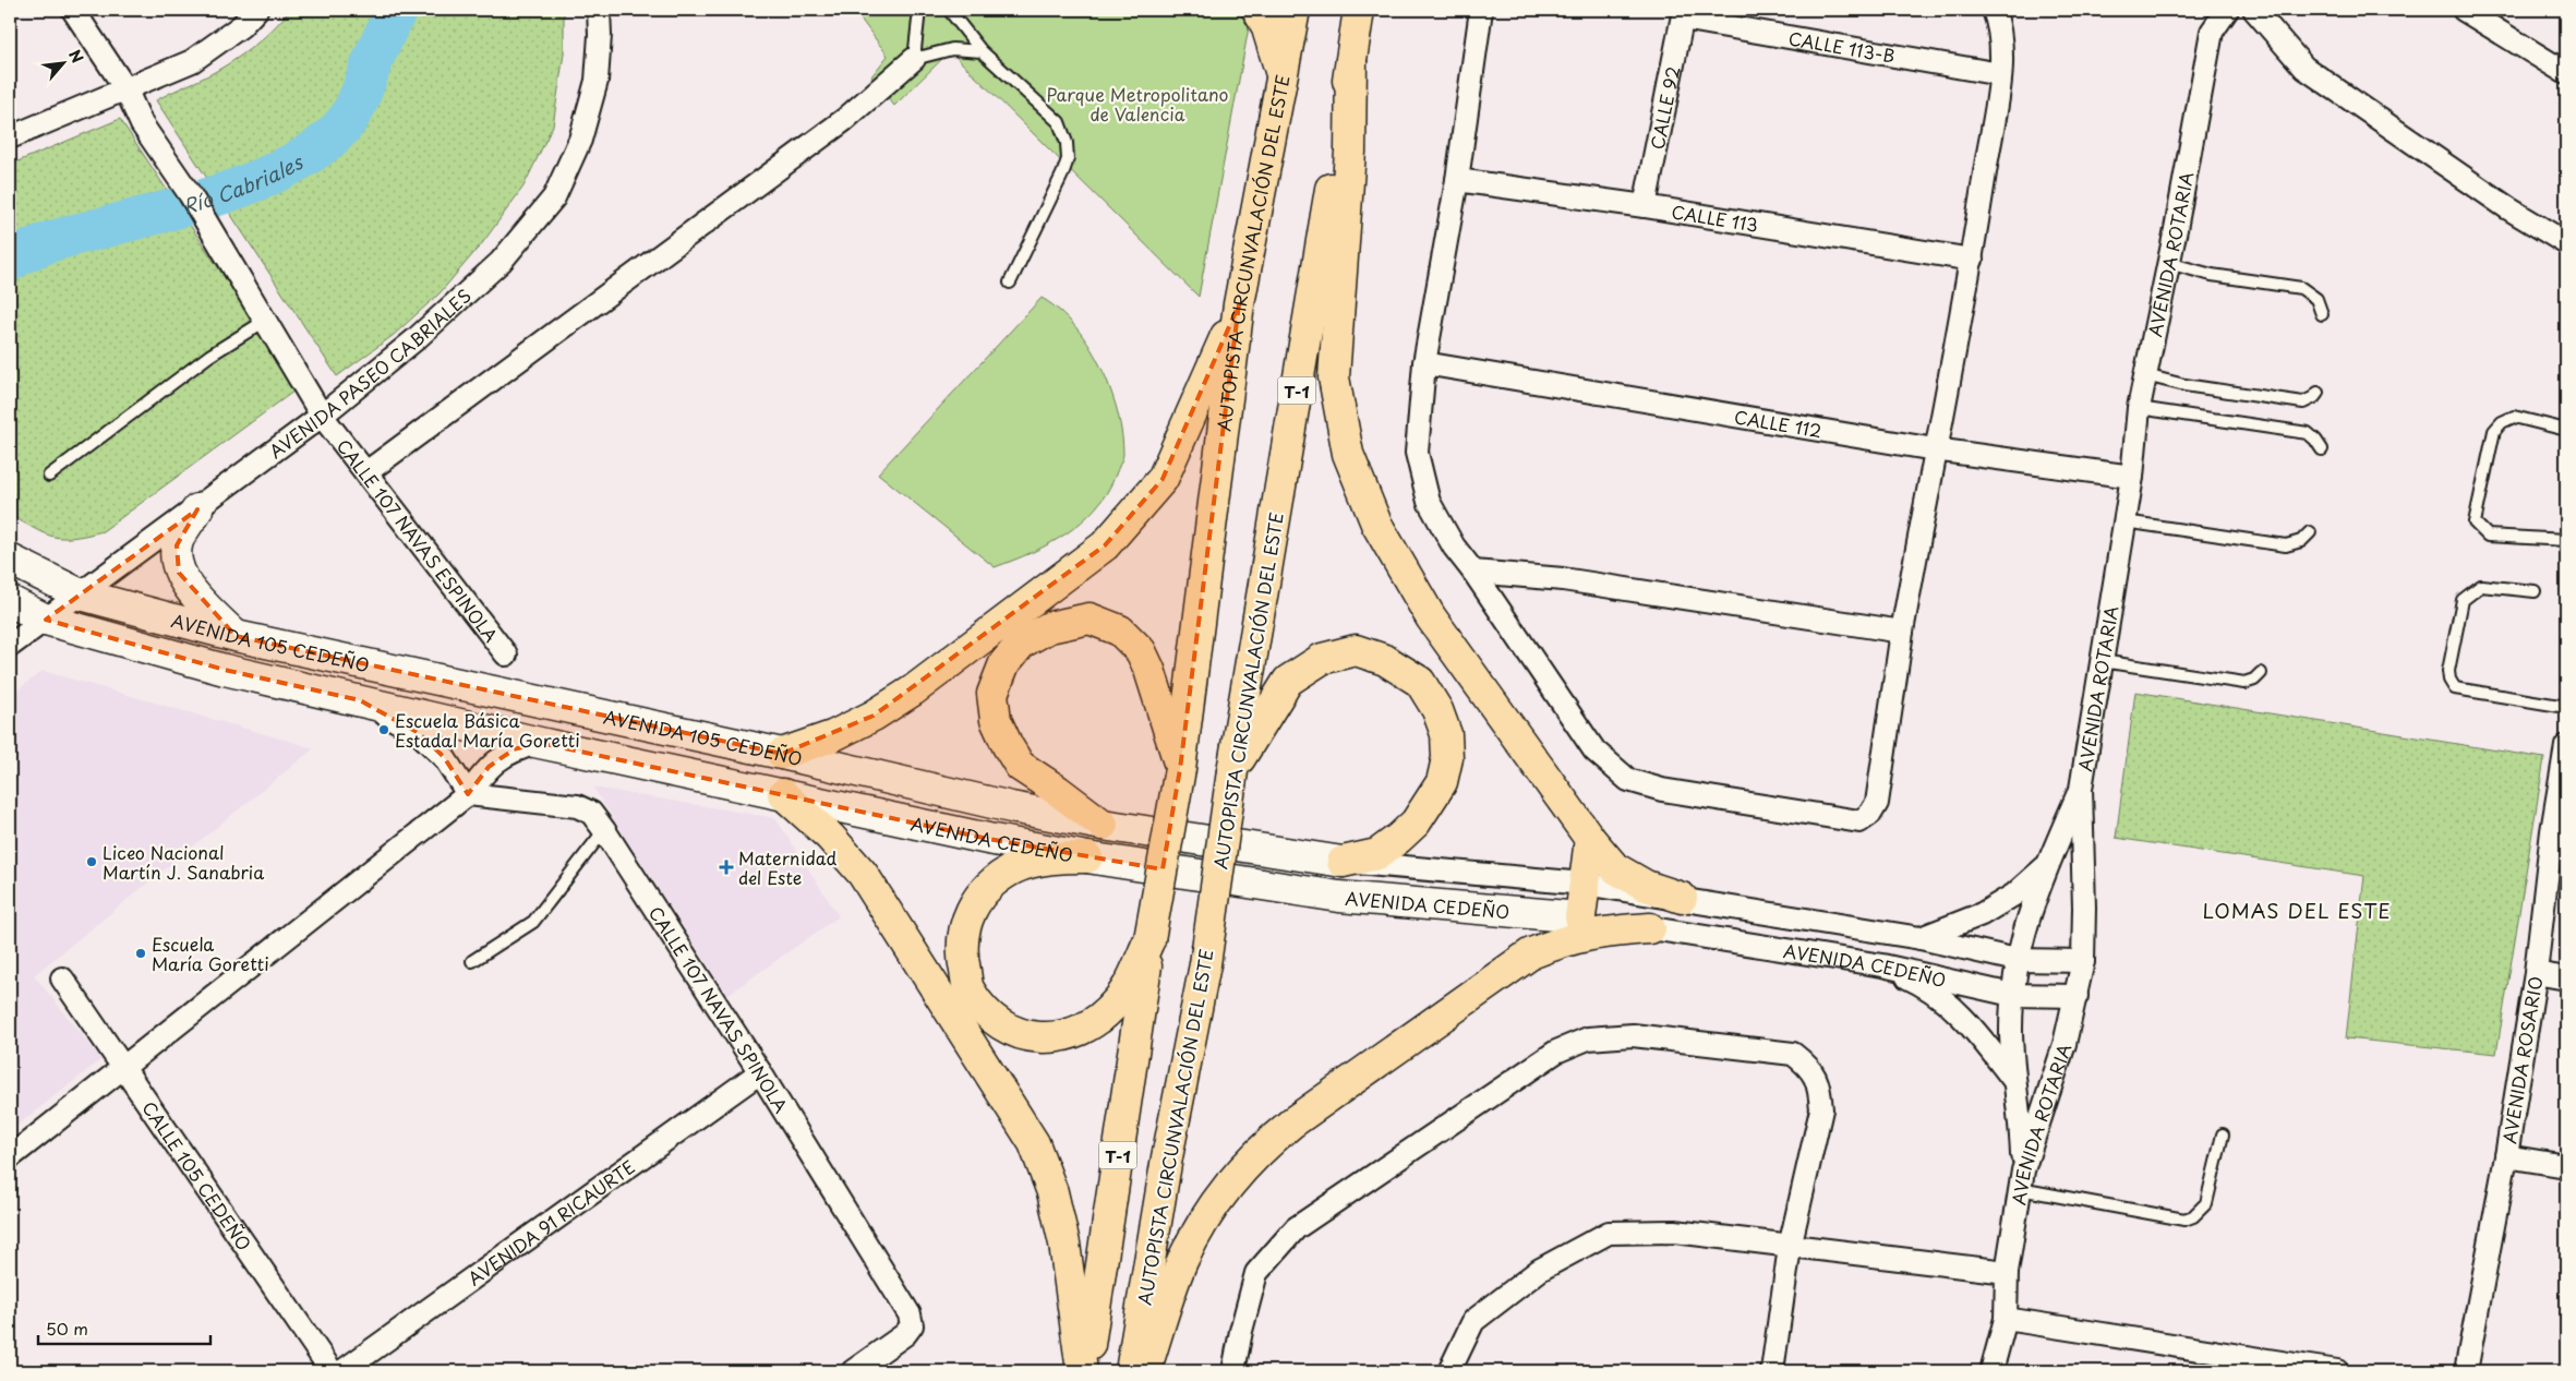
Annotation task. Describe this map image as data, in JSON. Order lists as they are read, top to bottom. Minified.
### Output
{"streets":{"highway":["AUTOPISTA CIRCUNVALACIÓN DEL ESTE","T-1"],"main road":["AVENIDA 105 CEDEÑO","AVENIDA CEDEÑO"],"street":["CALLE 113-B","CALLE 92","CALLE 113","AVENIDA ROTARIA","AVENIDA PASEO CABRIALES","CALLE 112","CALLE 107 NAVAS ESPINOLA","CALLE 107 NAVAS SPINOLA","AVENIDA ROSARIO","CALLE 105 CEDEÑO","AVENIDA 91 RICAURTE"]},"crossings":[["CALLE 113-B","CALLE 92"],["CALLE 92","CALLE 113"],["AVENIDA ROTARIA","CALLE 112"],["AVENIDA ROTARIA","AVENIDA CEDEÑO"],["AVENIDA PASEO CABRIALES","CALLE 107 NAVAS ESPINOLA"],["AVENIDA PASEO CABRIALES","AVENIDA 105 CEDEÑO"],["AVENIDA 105 CEDEÑO","AVENIDA CEDEÑO"],["CALLE 107 NAVAS SPINOLA","AVENIDA 91 RICAURTE"]],"districts":["LOMAS DEL ESTE"],"water":["Río Cabriales"],"parks":["Parque Metropolitano de Valencia"],"places":{"other":["Escuela Básica Estadal María Goretti","Liceo Nacional Martín J. Sanabria","Escuela María Goretti"],"health":["Maternidad del Este"]},"scale_bar":"50 m","north":"top right"}
